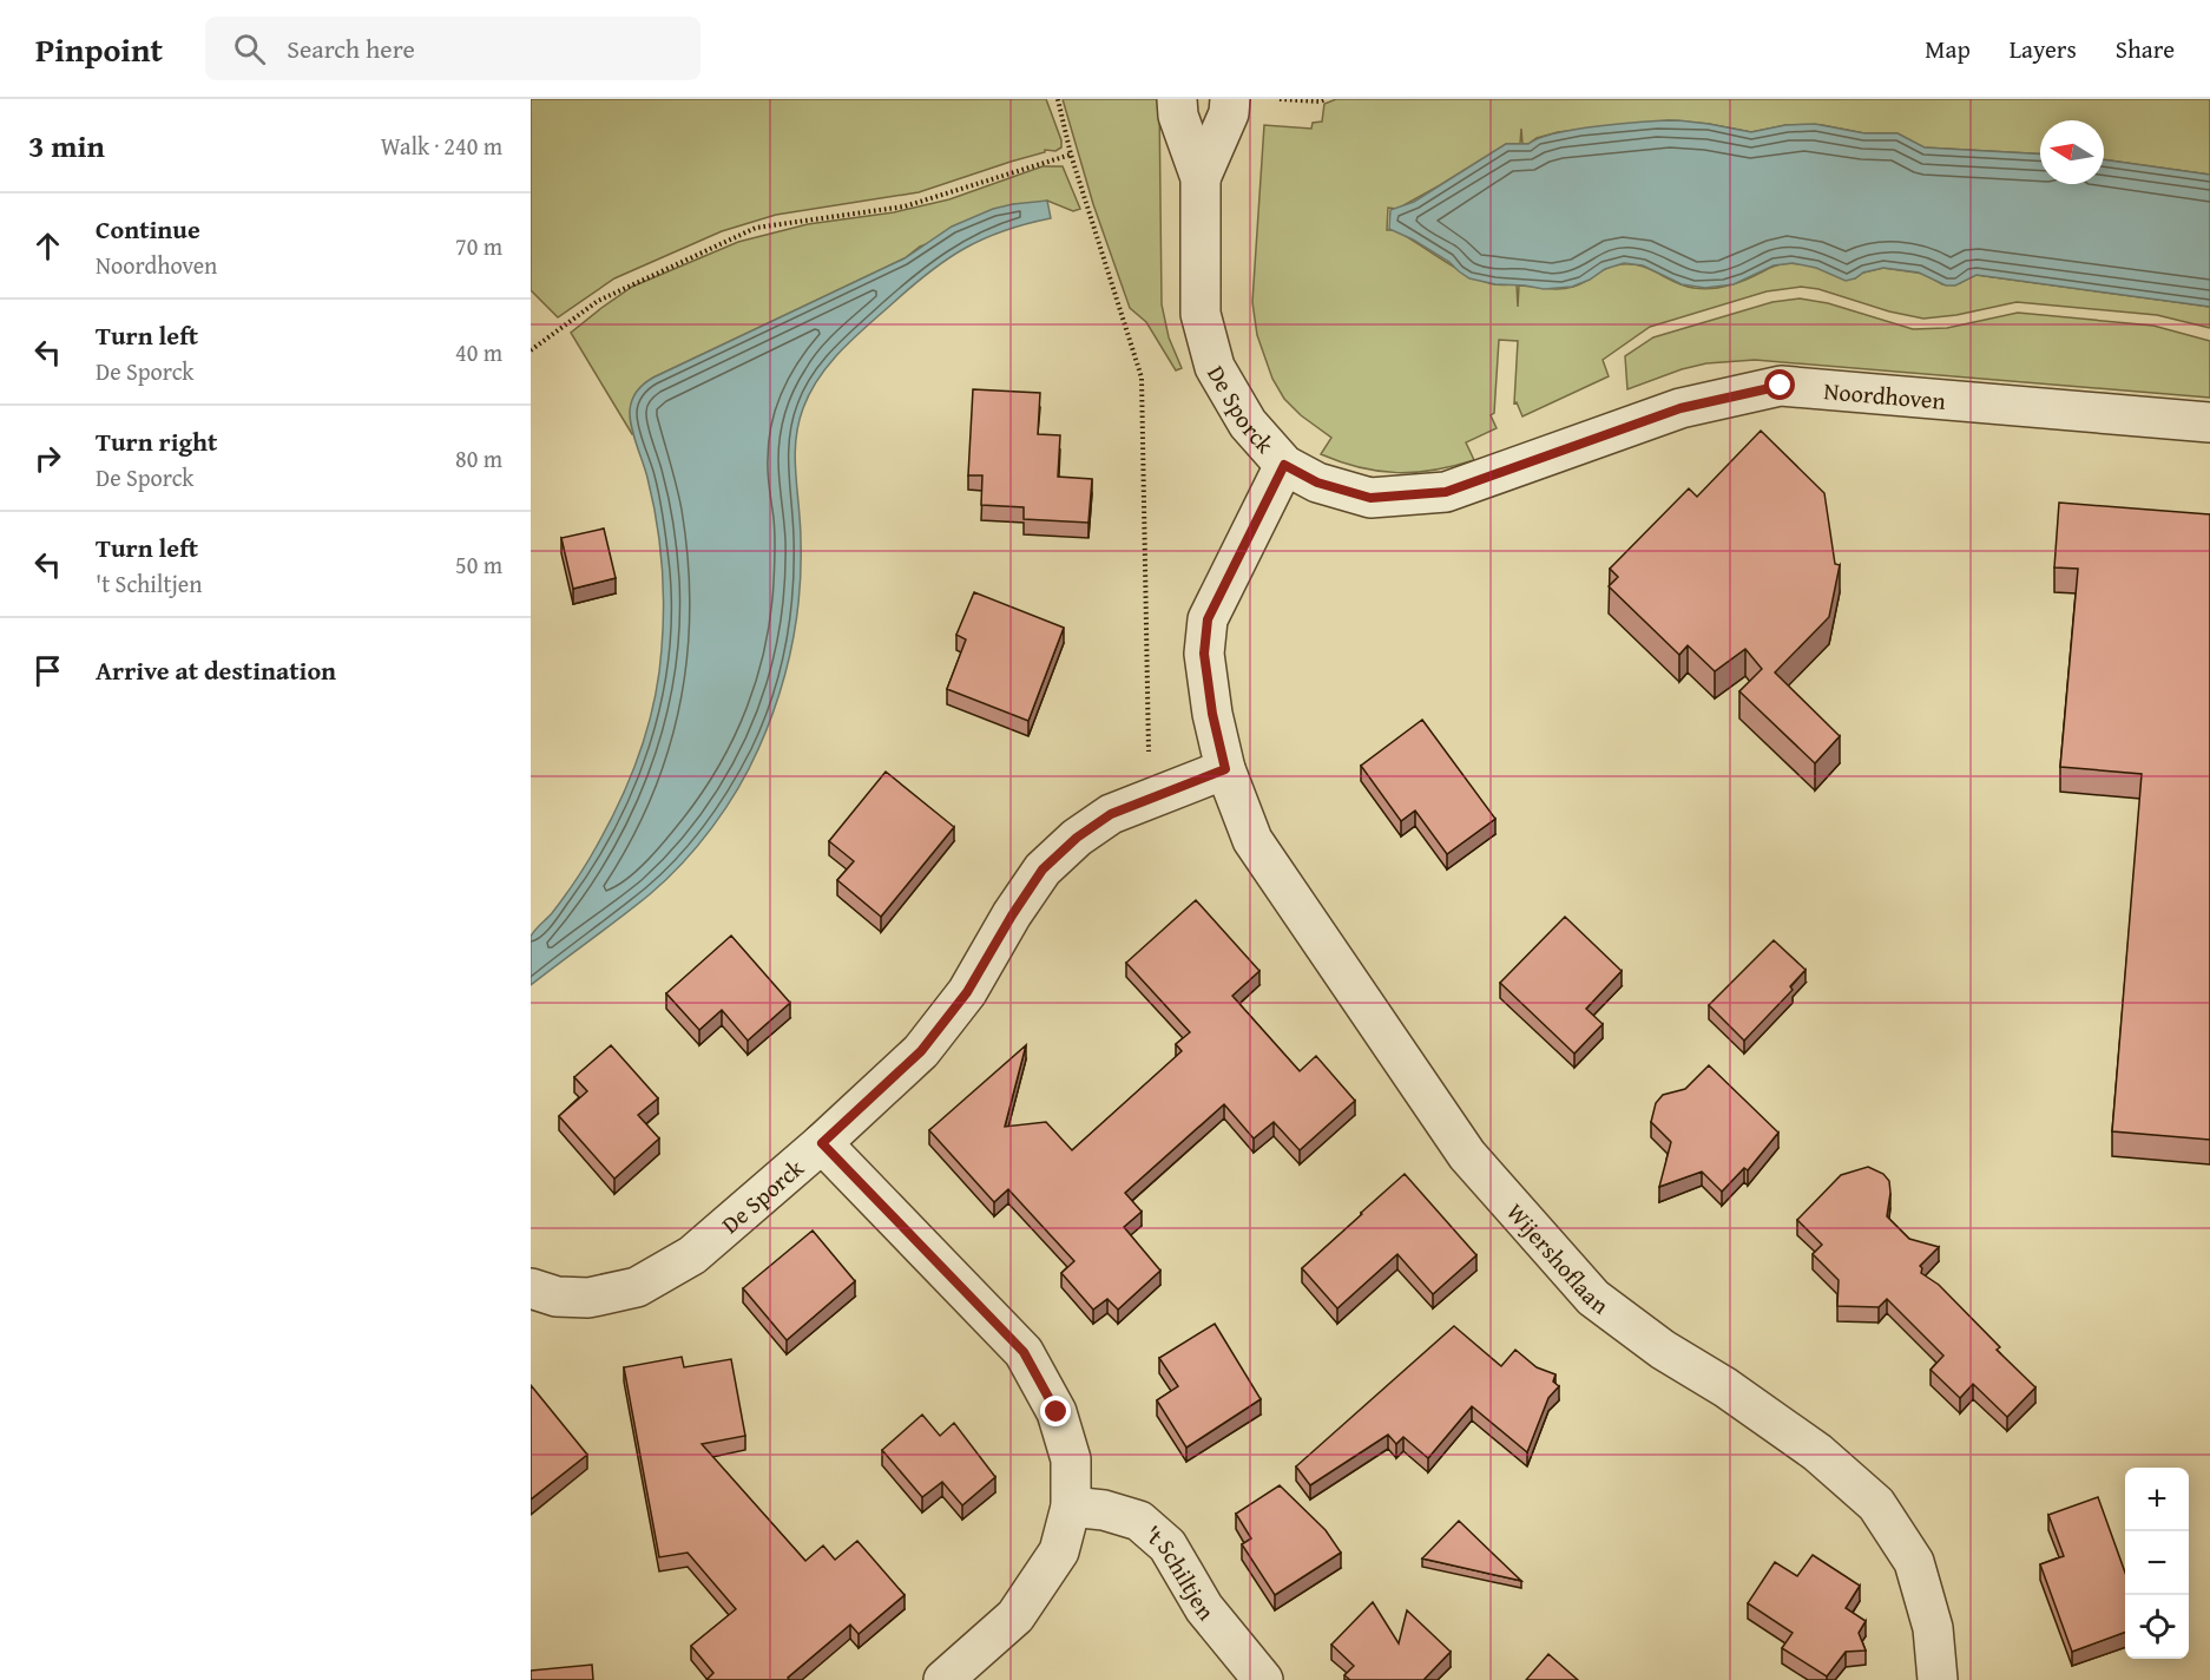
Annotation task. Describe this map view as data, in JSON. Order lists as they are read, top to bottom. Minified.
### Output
{"streets":{"street":["Noordhoven","De Sporck","Wijershoflaan","'t Schiltjen"]},"crossings":[["Noordhoven","De Sporck"],["De Sporck","Wijershoflaan"]],"north":"left","page":{"header":"Pinpoint","search":"Search here","nav":["Map","Layers","Share"],"heading":["3 min","Walk · 240 m"],"list":[["Continue","Noordhoven","70 m"],["Turn left","De Sporck","40 m"],["Turn right","De Sporck","80 m"],["Turn left","'t Schiltjen","50 m"],"Arrive at destination"],"map_buttons":["+","−"]}}
